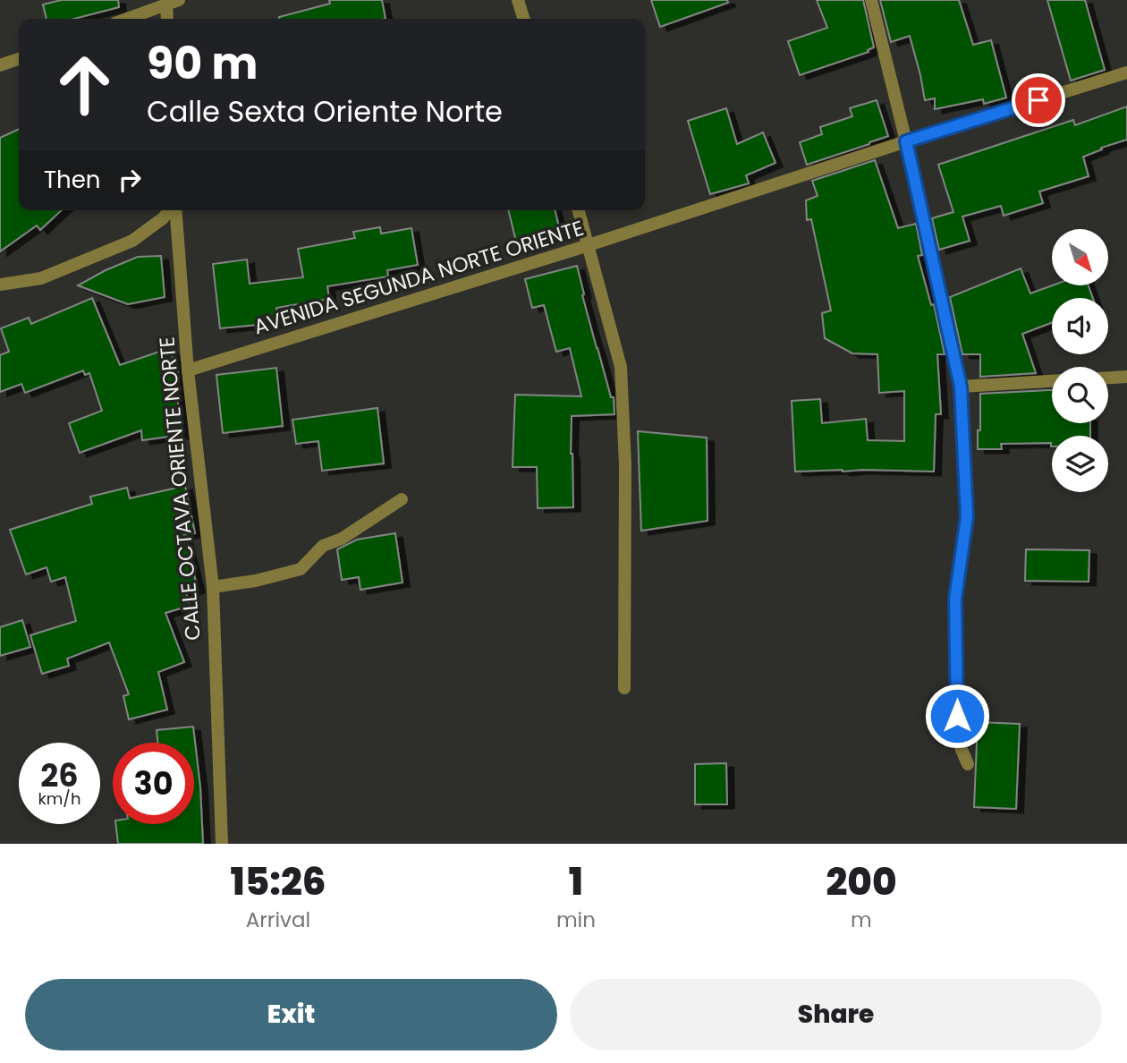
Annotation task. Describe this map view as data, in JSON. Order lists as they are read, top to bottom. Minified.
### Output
{"streets":{"street":["AVENIDA SEGUNDA NORTE ORIENTE","CALLE OCTAVA ORIENTE NORTE"]},"crossings":[["AVENIDA SEGUNDA NORTE ORIENTE","CALLE OCTAVA ORIENTE NORTE"]],"north":"bottom right","page":{"turn":["90 m","Calle Sexta Oriente Norte"],"then":"Then","speed":"26 km/h","limit":"30","eta":["15:26","Arrival","1","min","200","m"],"buttons":["Exit","Share"]}}
